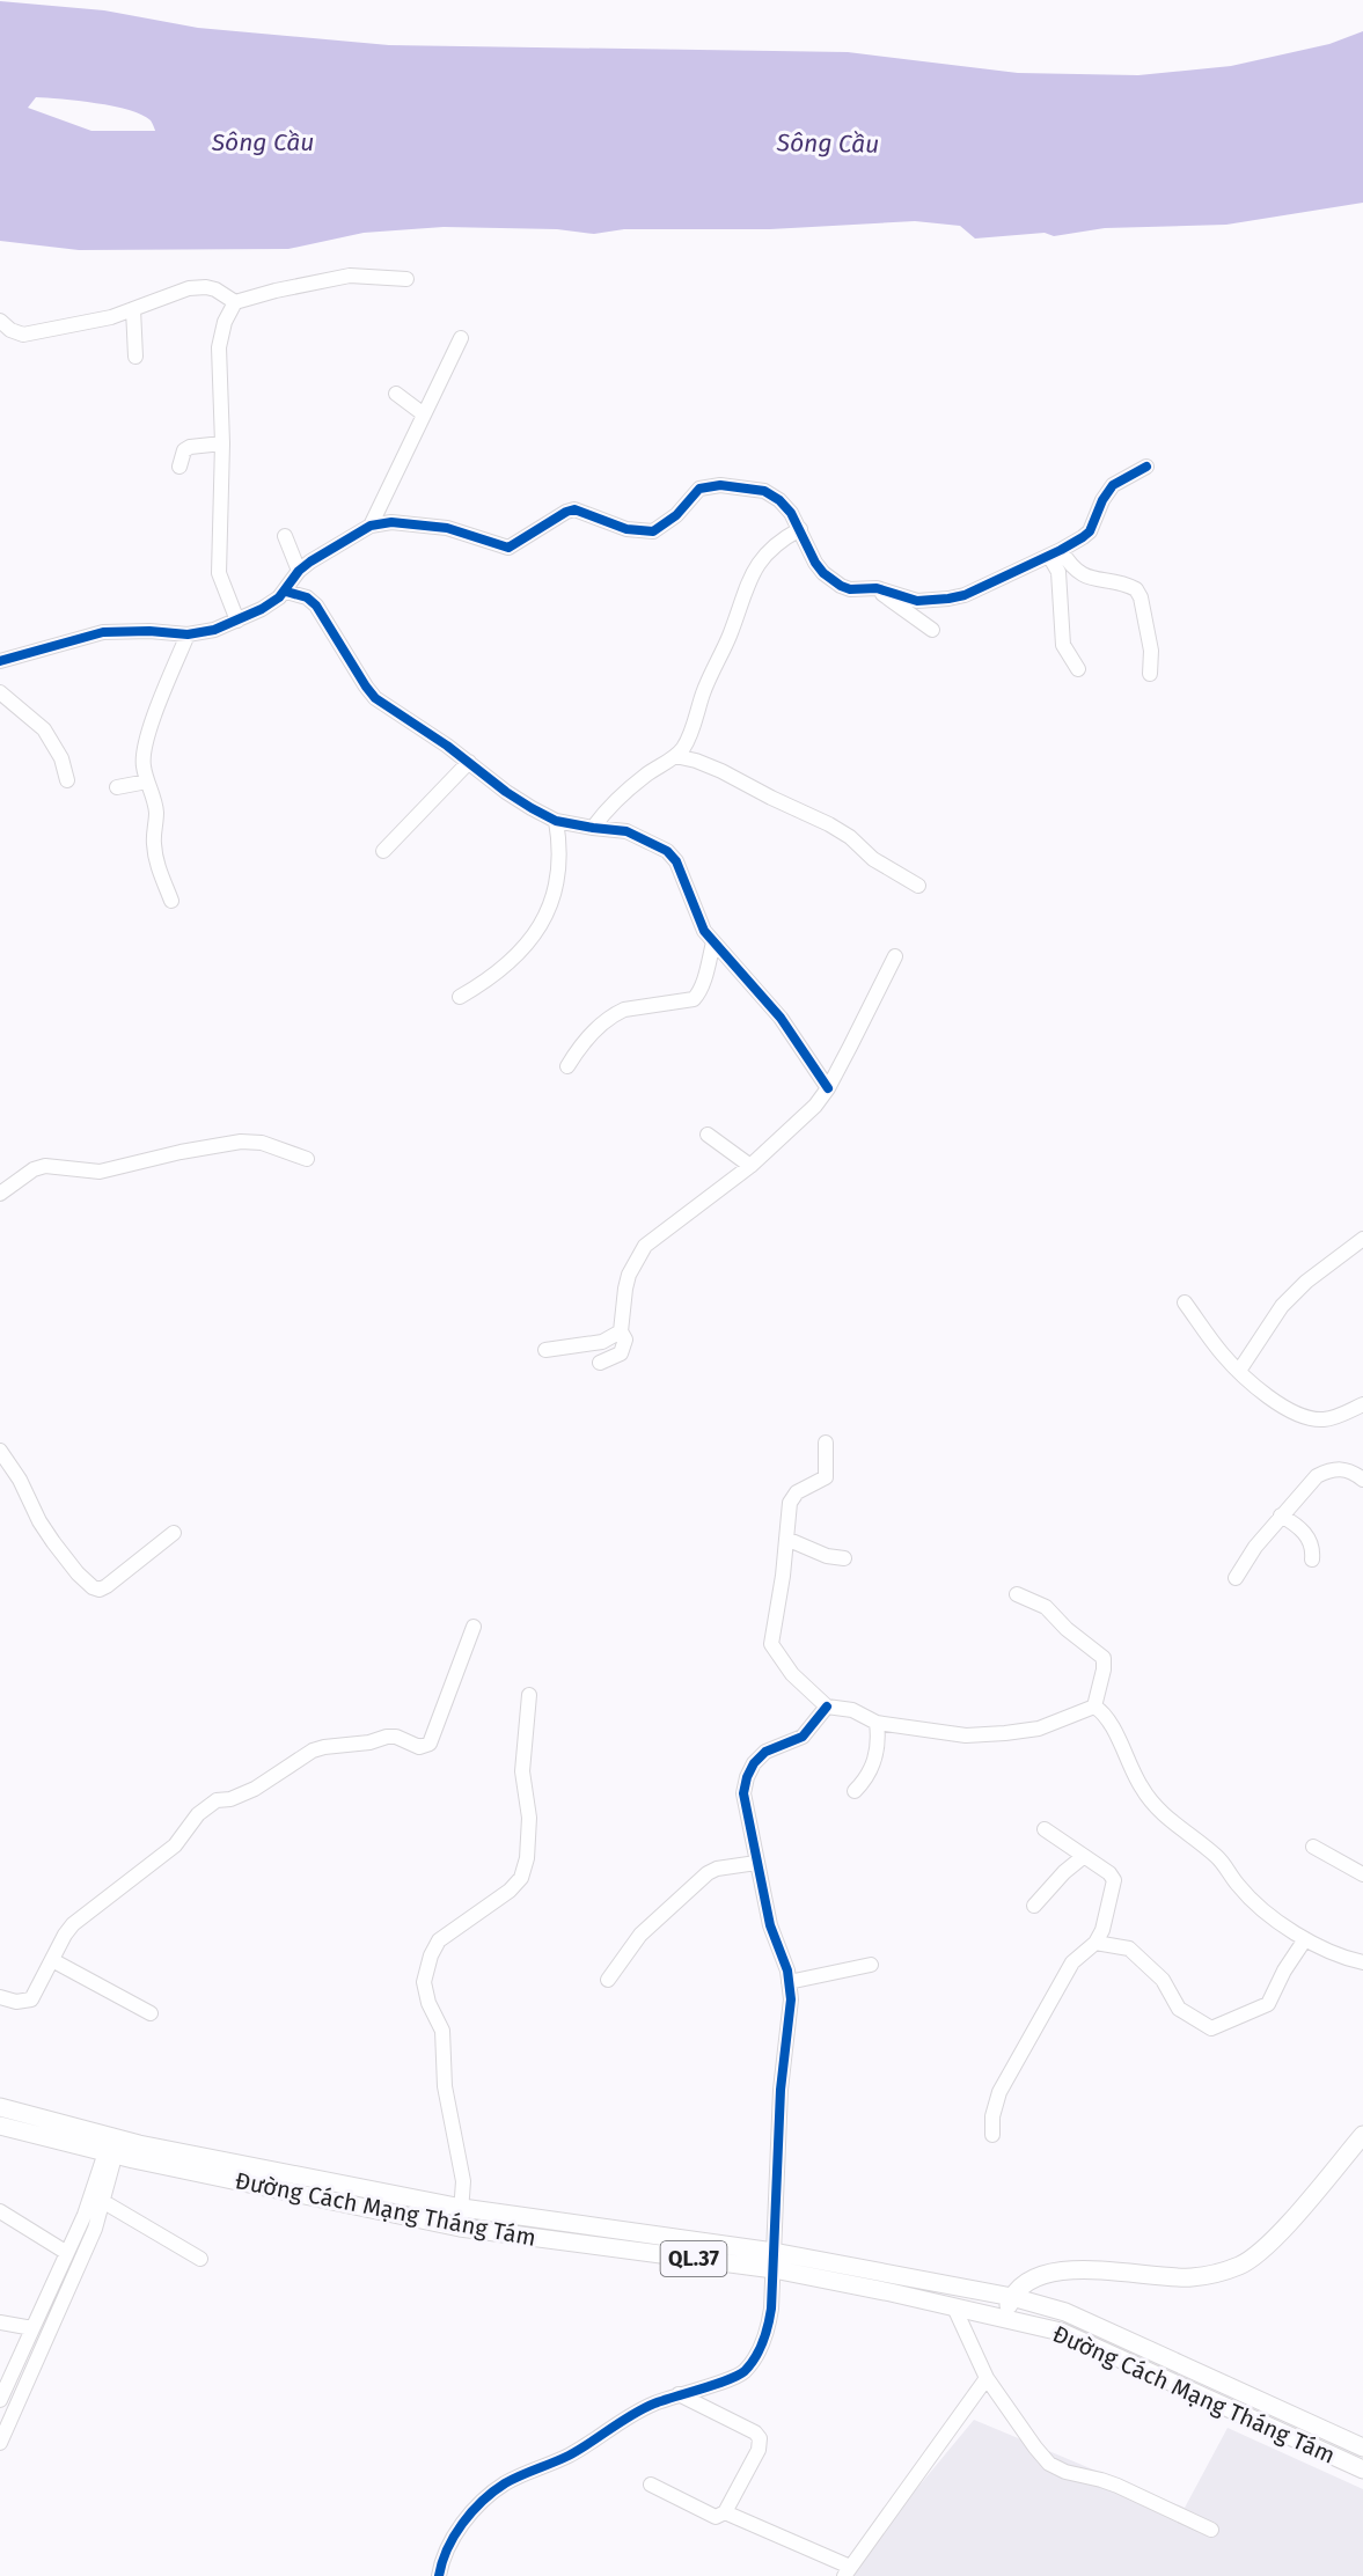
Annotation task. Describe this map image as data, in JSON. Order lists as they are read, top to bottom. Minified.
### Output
{"streets":{"main road":["Đường Cách Mạng Tháng Tám","QL.37"]},"water":["Sông Cầu"]}
